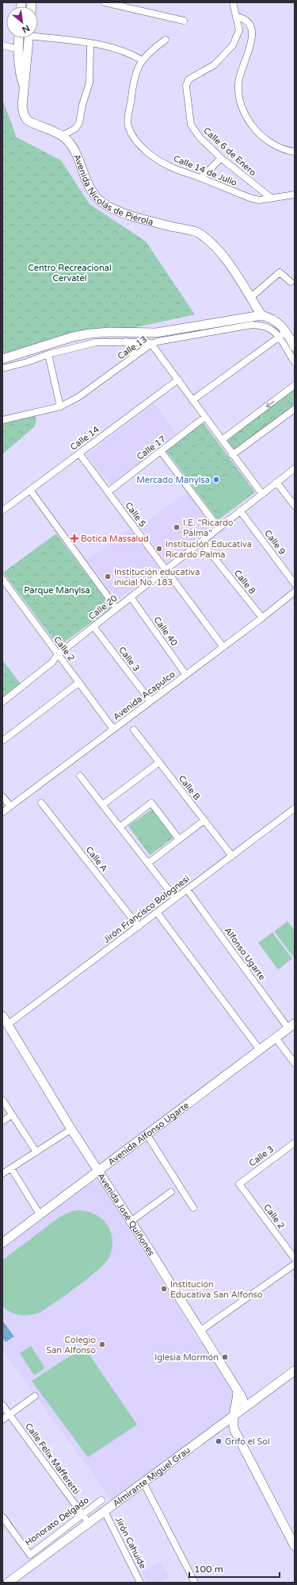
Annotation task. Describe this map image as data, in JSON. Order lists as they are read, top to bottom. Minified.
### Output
{"streets":{"street":["Calle 6 de Enero","Calle 14 de Julio","Avenida Nicolás de Piérola","Calle 13","Calle 14","Calle 17","Calle 5","Calle 9","Calle 8","Calle 20","Calle 40","Calle 2","Calle 3","Avenida Acapulco","Calle B","Calle A","Jirón Francisco Bolognesi","Alfonso Ugarte","Avenida Alfonso Ugarte","Avenida José Quiñones","Calle Felix Mafferetti","Almirante Miguel Grau","Honorato Delgado","Jirón Cahuide"]},"crossings":[["Calle 6 de Enero","Calle 14 de Julio"],["Calle 14","Calle 5"],["Calle 17","Calle 5"],["Calle 5","Calle 20"],["Calle 5","Avenida Acapulco"],["Calle 9","Calle 20"],["Calle 8","Calle 20"],["Calle 8","Avenida Acapulco"],["Calle 20","Calle 40"],["Calle 20","Calle 2"],["Calle 20","Calle 3"],["Calle 40","Avenida Acapulco"],["Calle 2","Calle 3"],["Calle 2","Avenida Acapulco"],["Calle 3","Avenida Acapulco"],["Calle B","Jirón Francisco Bolognesi"],["Calle A","Jirón Francisco Bolognesi"],["Jirón Francisco Bolognesi","Alfonso Ugarte"],["Jirón Francisco Bolognesi","Avenida José Quiñones"],["Alfonso Ugarte","Avenida Alfonso Ugarte"],["Avenida Alfonso Ugarte","Avenida José Quiñones"],["Avenida José Quiñones","Almirante Miguel Grau"],["Calle Felix Mafferetti","Almirante Miguel Grau"],["Calle Felix Mafferetti","Honorato Delgado"],["Almirante Miguel Grau","Jirón Cahuide"]],"parks":["Centro Recreacional Cervatel","Parque Manylsa"],"places":{"other":["Mercado Manylsa","I.E. \"Ricardo Palma\"","Institución Educativa Ricardo Palma","Institución educativa inicial No. 183","Institución Educativa San Alfonso","Colegio San Alfonso","Iglesia Mormón","Grifo el Sol"],"health":["Botica Massalud"]},"scale_bar":"100 m","north":"bottom right"}
